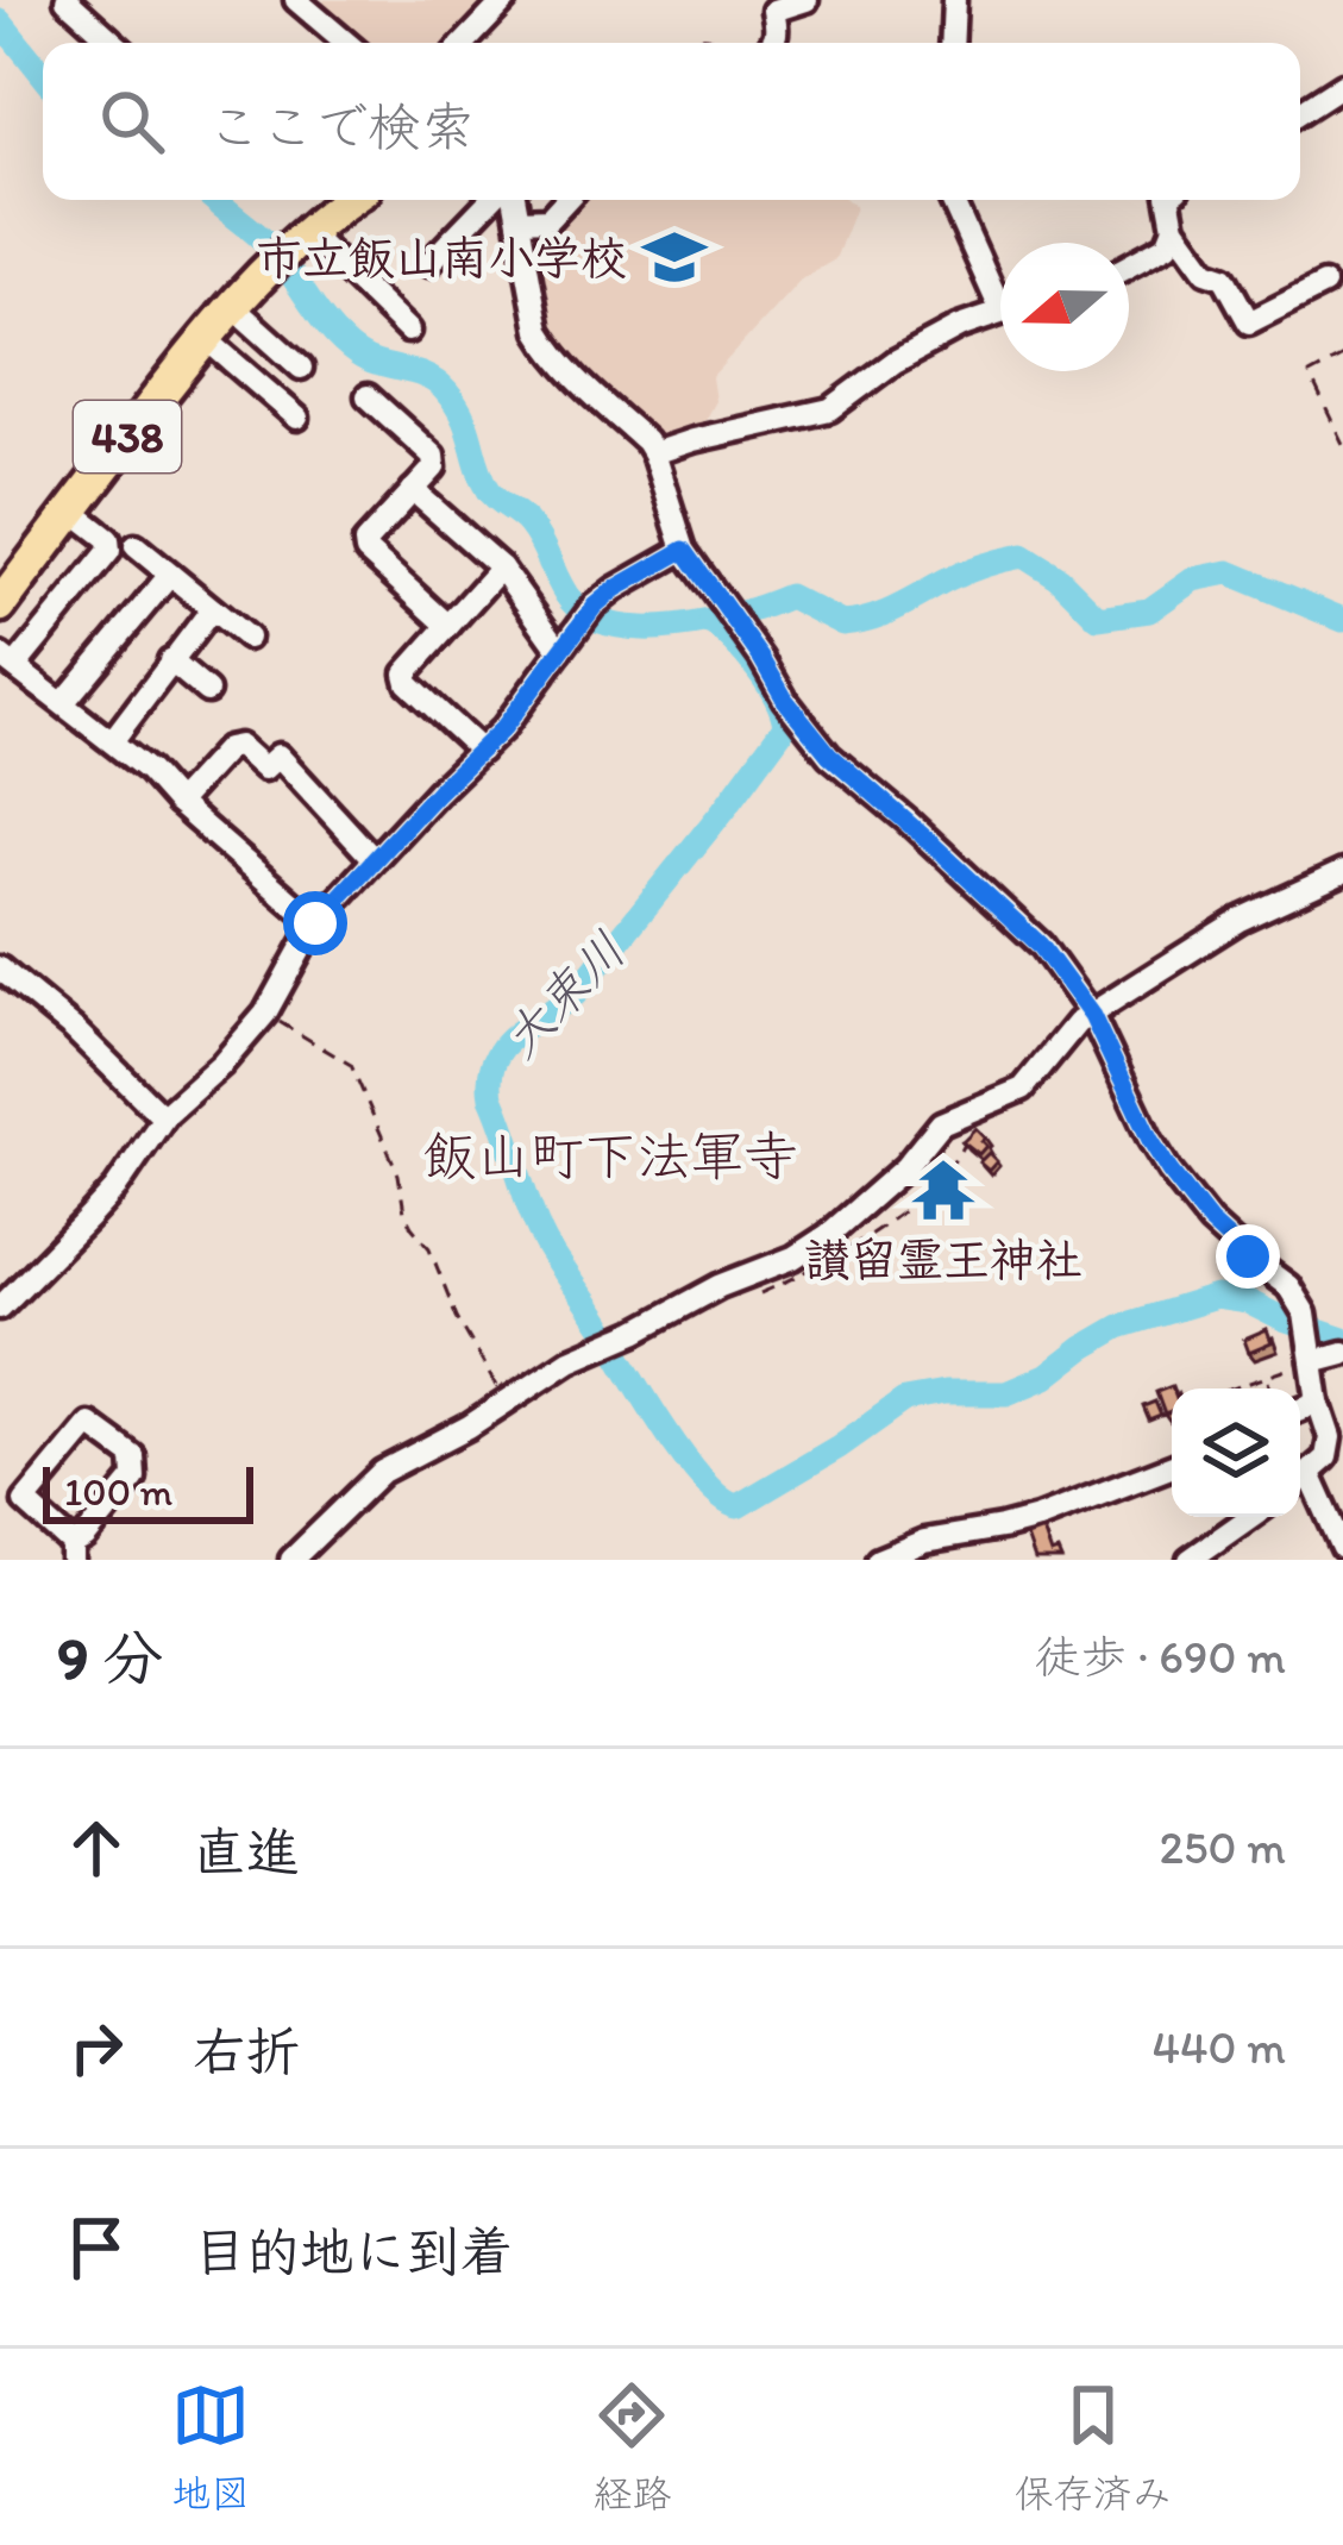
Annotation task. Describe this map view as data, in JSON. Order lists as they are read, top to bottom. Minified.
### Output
{"streets":{"highway":["438"]},"districts":["飯山町下法軍寺"],"water":["大束川"],"places":{"school or university":["市立飯山南小学校"],"temple":["讃留霊王神社"]},"scale_bar":"100 m","north":"left","page":{"search":"ここで検索","scale":"100 m","heading":["9 分","徒歩 · 690 m"],"list":[["直進","250 m"],["右折","440 m"],"目的地に到着"],"nav":["地図","経路","保存済み"]}}
